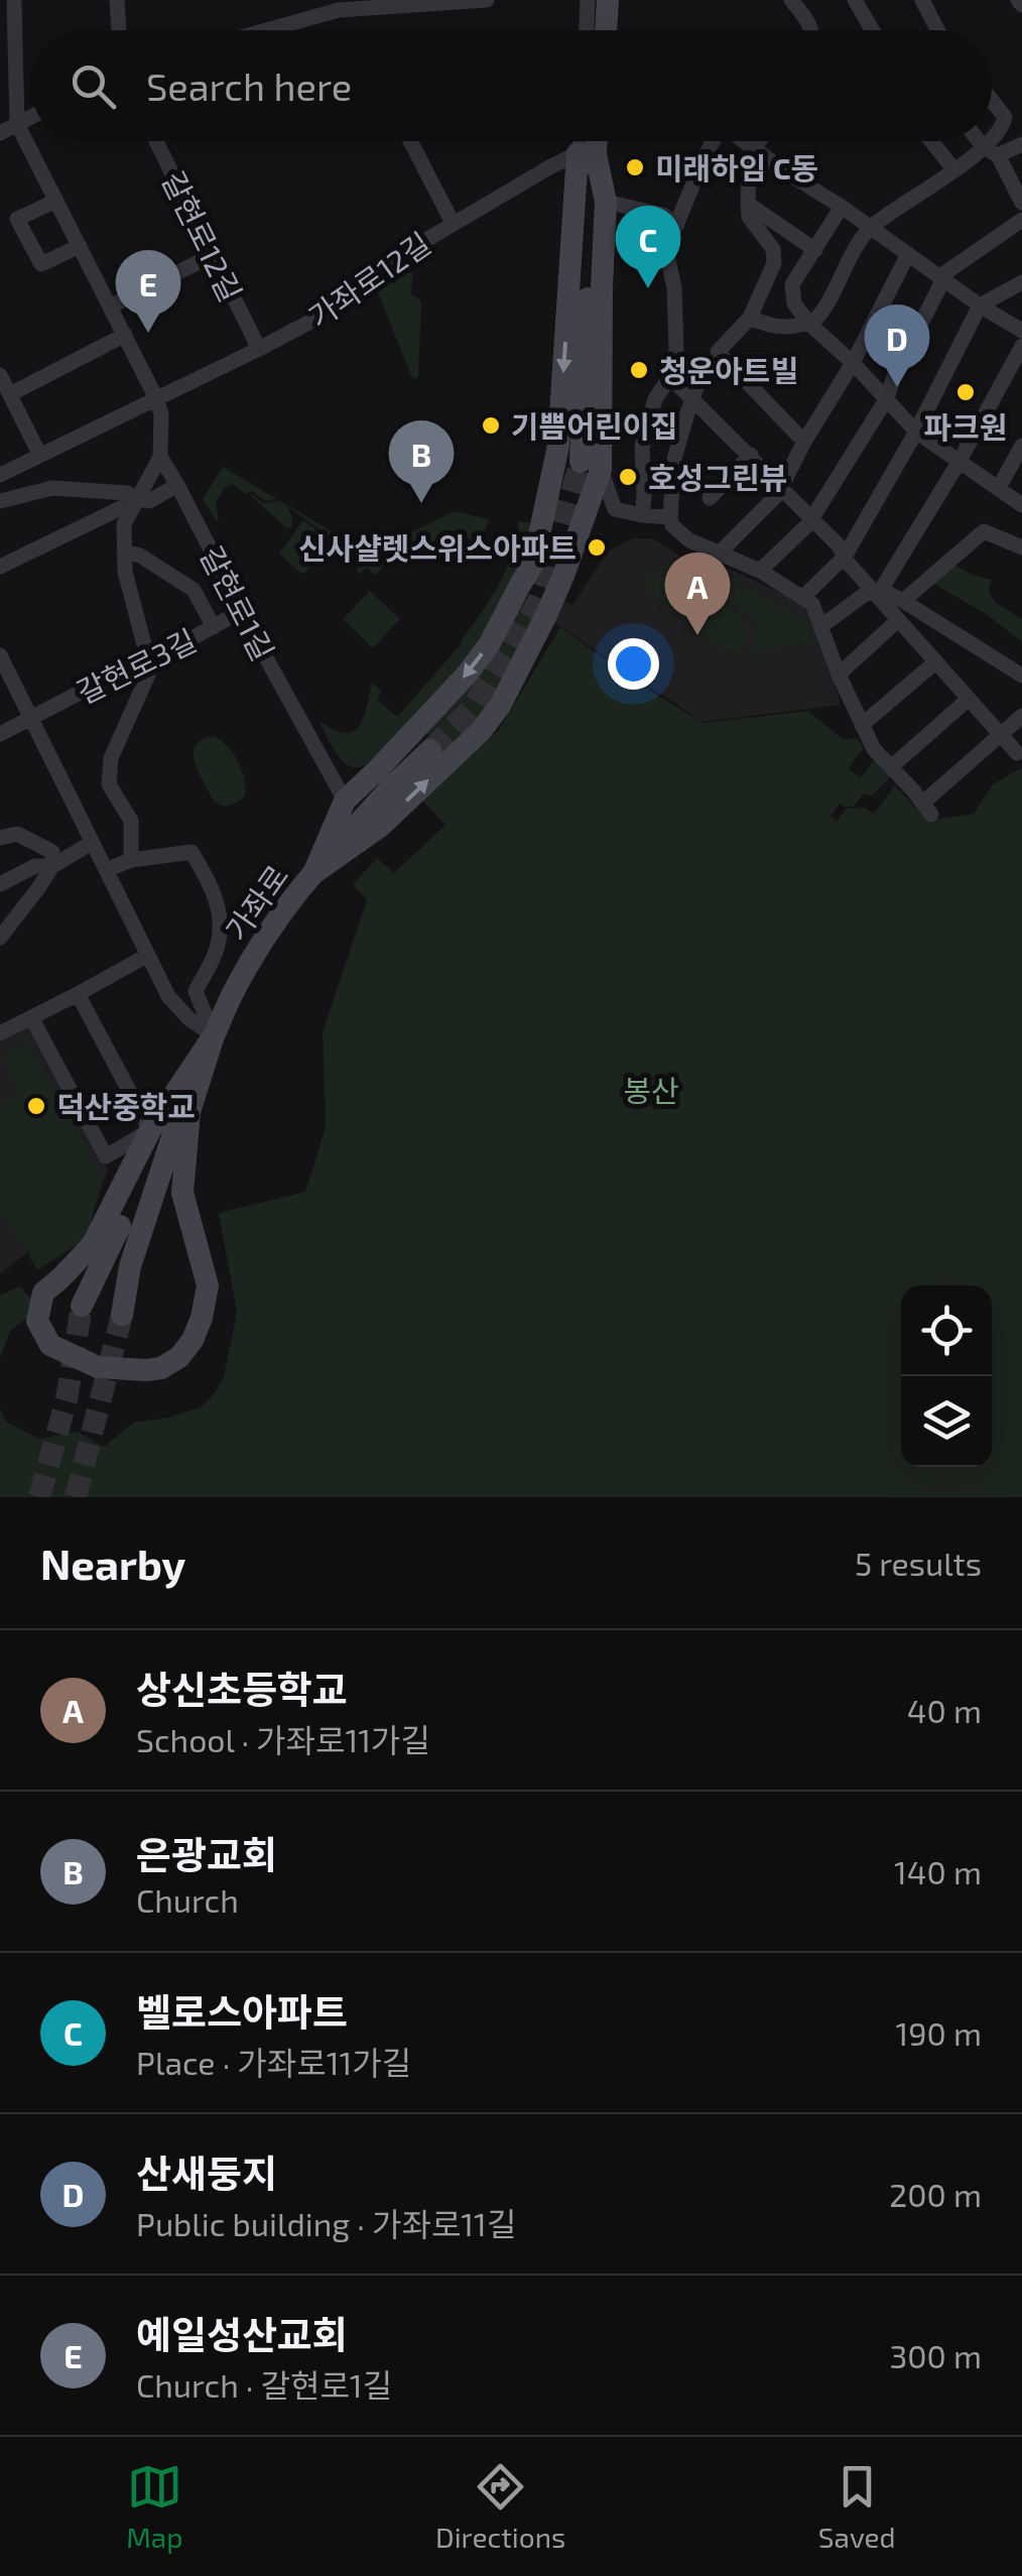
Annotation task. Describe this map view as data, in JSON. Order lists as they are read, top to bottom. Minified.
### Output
{"streets":{"main road":["가좌로"],"street":["갈현로12길","가좌로12길","갈현로1길","갈현로3길"]},"crossings":[["갈현로12길","가좌로12길"],["갈현로1길","갈현로3길"]],"parks":["봉산"],"places":["미래하임 C동","청운아트빌","파크원","기쁨어린이집","호성그린뷰","신사샬렛스위스아파트","덕산중학교"],"page":{"search":"Search here","pins":["C","E","D","B","A"],"heading":["Nearby","5 results"],"list":[{"mark":"A","name":"상신초등학교","note":"School · 가좌로11가길","value":"40 m"},{"mark":"B","name":"은광교회","note":"Church","value":"140 m"},{"mark":"C","name":"벨로스아파트","note":"Place · 가좌로11가길","value":"190 m"},{"mark":"D","name":"산새둥지","note":"Public building · 가좌로11길","value":"200 m"},{"mark":"E","name":"예일성산교회","note":"Church · 갈현로1길","value":"300 m"}],"nav":["Map","Directions","Saved"]}}
